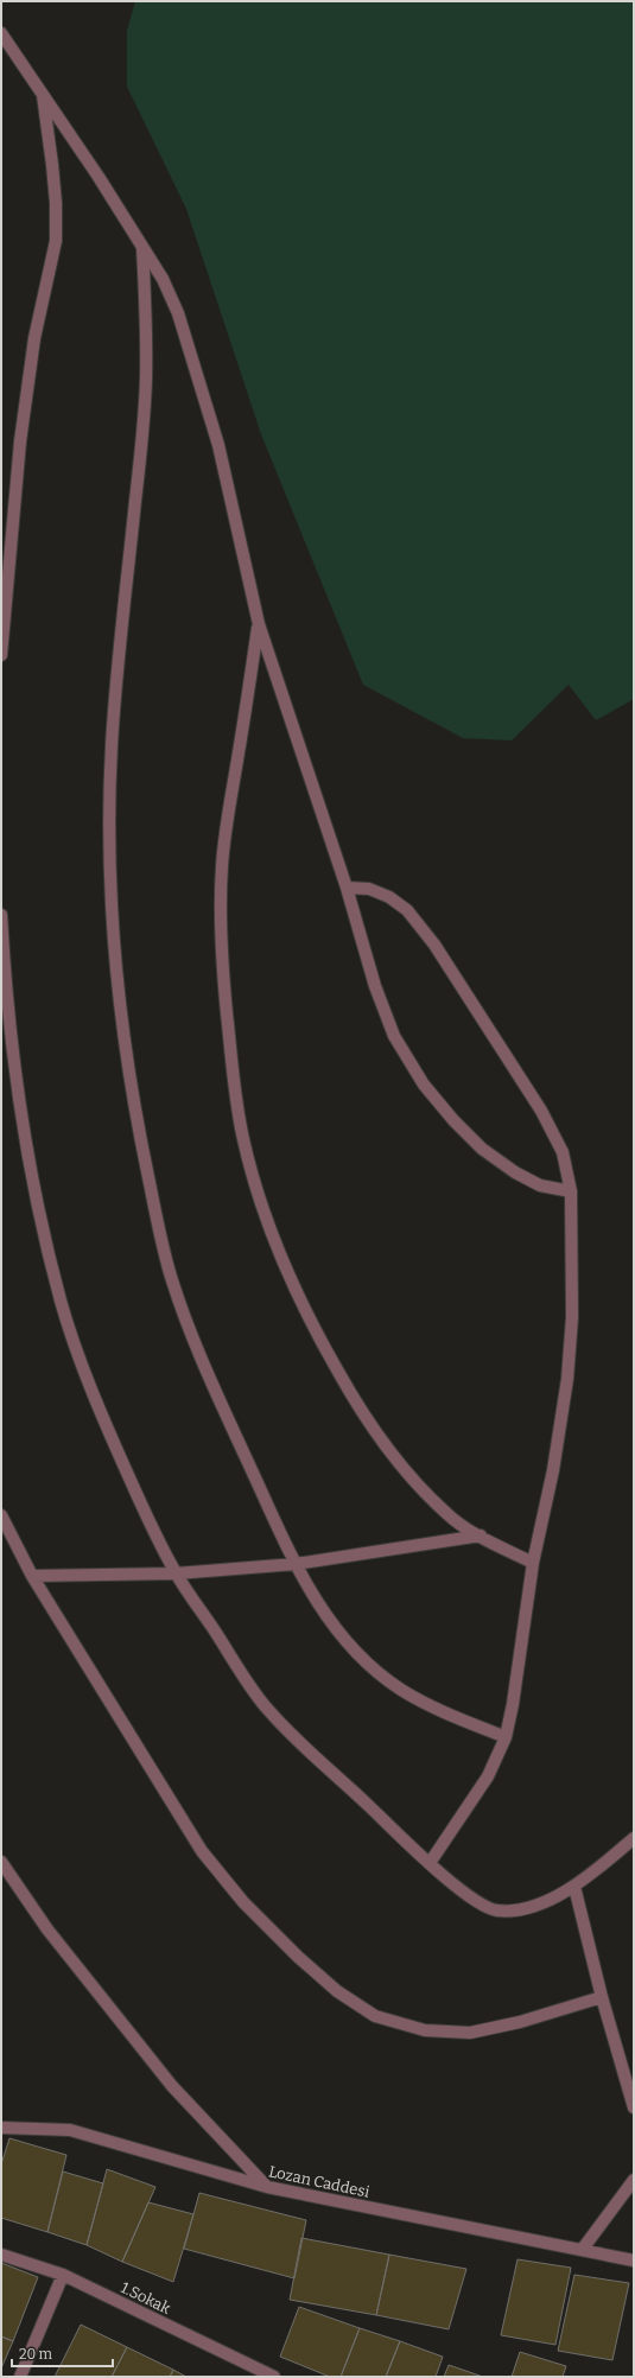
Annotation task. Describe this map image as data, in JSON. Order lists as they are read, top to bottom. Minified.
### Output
{"streets":{"street":["Lozan Caddesi","1.Sokak"]},"scale_bar":"20 m"}
